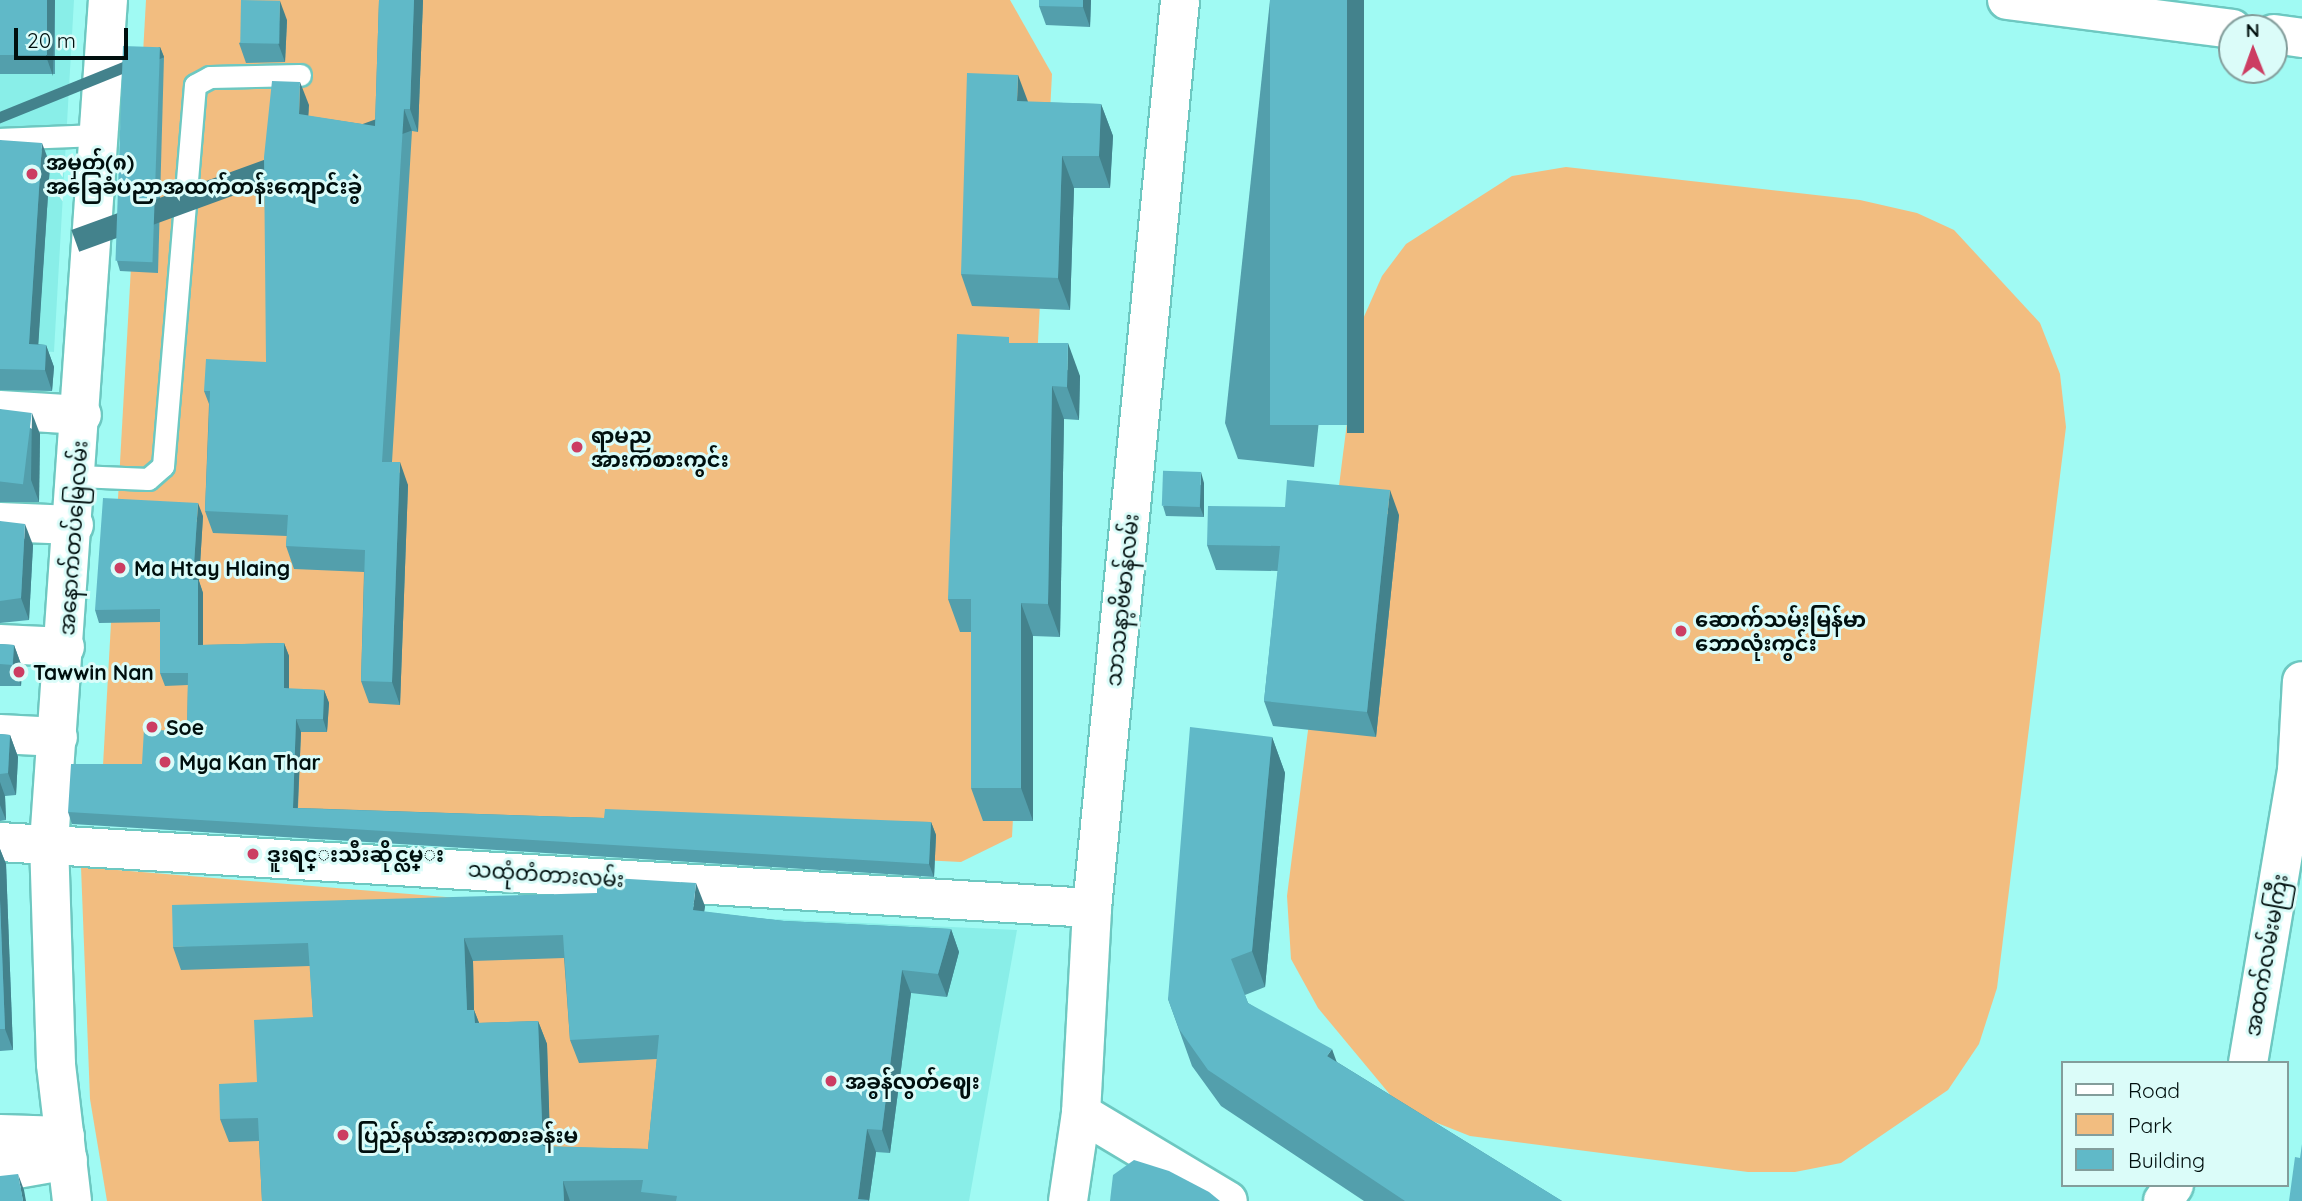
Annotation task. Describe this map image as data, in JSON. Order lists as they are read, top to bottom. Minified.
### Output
{"streets":{"street":["အနောက်တပ်မြေလမ်း","သာသနာ့ဗိမာန်လမ်း","သထုံတံတားလမ်း","အထက်လမ်းမကြီး"]},"crossings":[["အနောက်တပ်မြေလမ်း","သထုံတံတားလမ်း"],["သာသနာ့ဗိမာန်လမ်း","သထုံတံတားလမ်း"]],"places":["အမှတ်(၈) အခြေခံပညာအထက်တန်းကျောင်းခွဲ","ရာမည အားကစားကွင်း","Ma Htay Hlaing","ဆောက်သမ်းမြန်မာ ဘောလုံးကွင်း","Tawwin Nan","Soe","Mya Kan Thar","ဒူးရင္းသီးဆိုင္လမ္း","အခွန်လွတ်ဈေး","ပြည်နယ်အားကစားခန်းမ"],"legend":["Road","Park","Building"],"scale_bar":"20 m","north":"top"}
